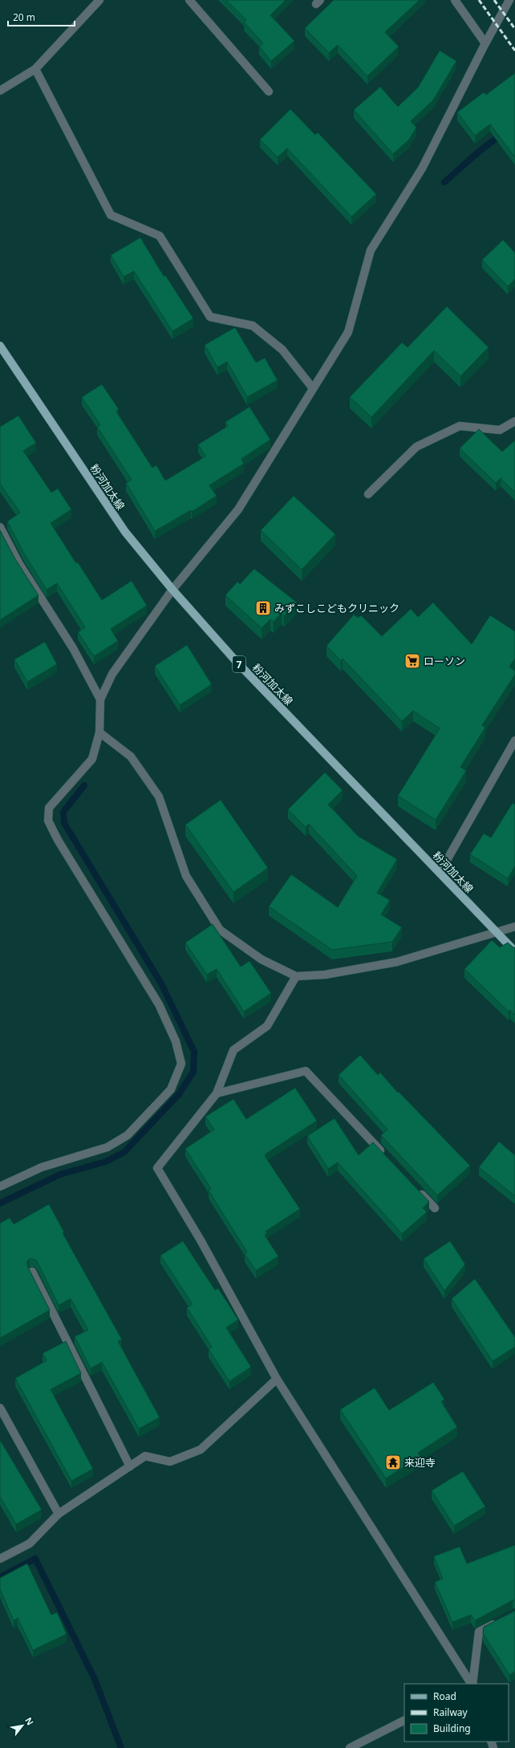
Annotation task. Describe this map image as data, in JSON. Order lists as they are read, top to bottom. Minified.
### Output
{"streets":{"main road":["粉河加太線","7"]},"places":{"building":["みずこしこどもクリニック"],"supermarket":["ローソン"],"temple":["来迎寺"]},"legend":["Road","Railway","Building"],"scale_bar":"20 m","north":"top right"}
